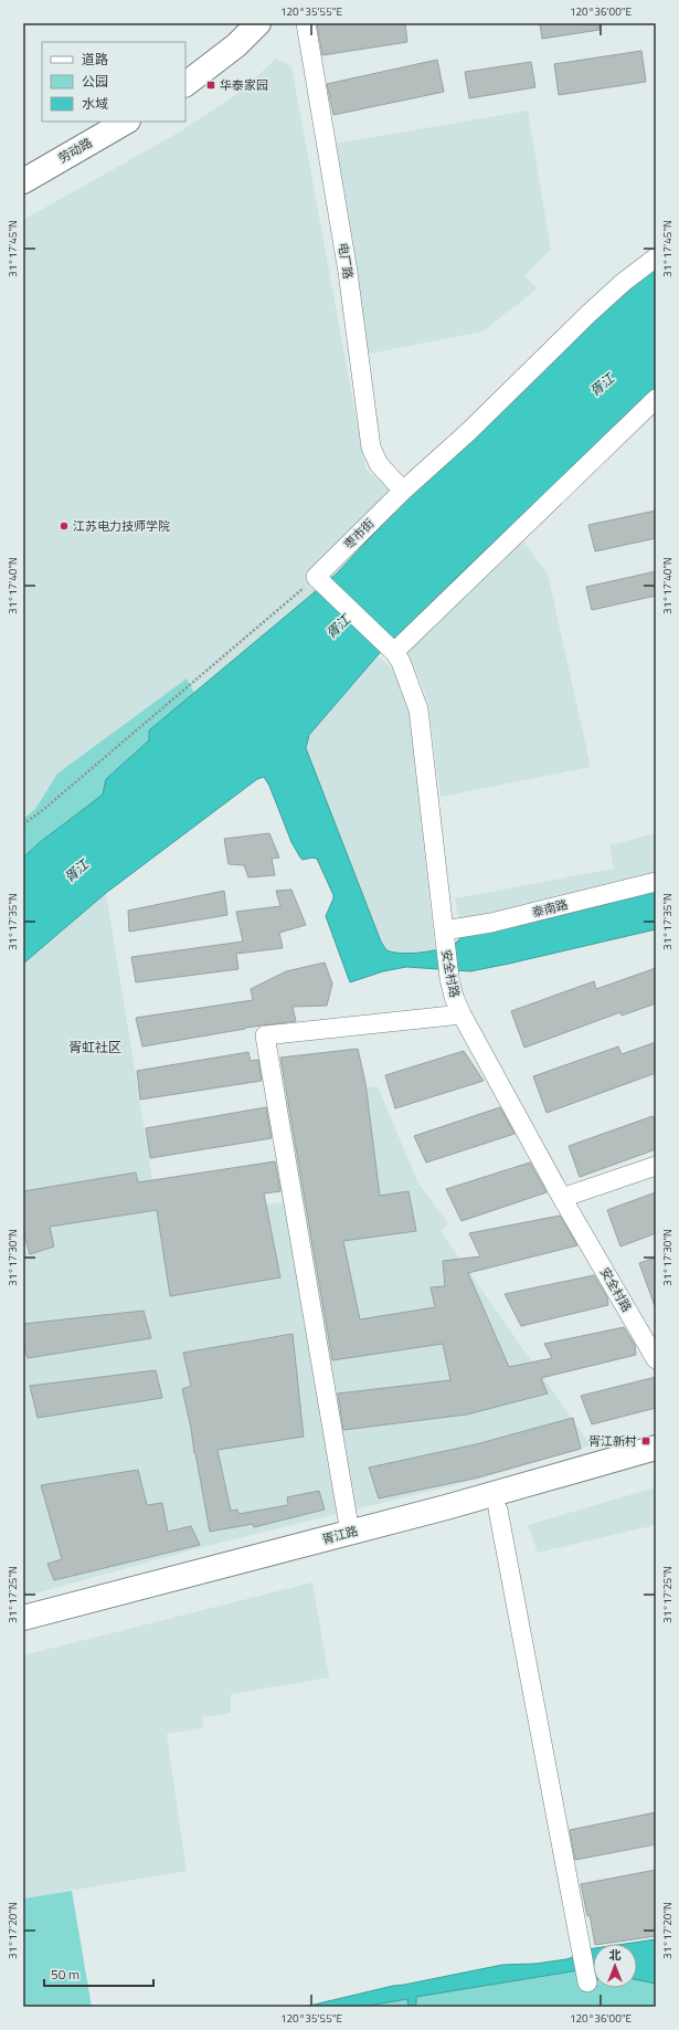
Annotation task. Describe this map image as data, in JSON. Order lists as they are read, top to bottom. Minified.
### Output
{"streets":{"main road":["劳动路","胥江路"],"street":["电厂路","枣市街","泰南路","安全村路"]},"crossings":[["电厂路","枣市街"],["枣市街","安全村路"],["泰南路","安全村路"]],"districts":["胥虹社区"],"water":["胥江"],"places":{"transit":["华泰家园","胥江新村"],"other":["江苏电力技师学院"]},"legend":["道路","公园","水域"],"scale_bar":"50 m","north":"top","coordinates":["120°35'55\"E","120°36'00\"E","31°17'45\"N","31°17'40\"N","31°17'35\"N","31°17'30\"N","31°17'25\"N","31°17'20\"N"]}
